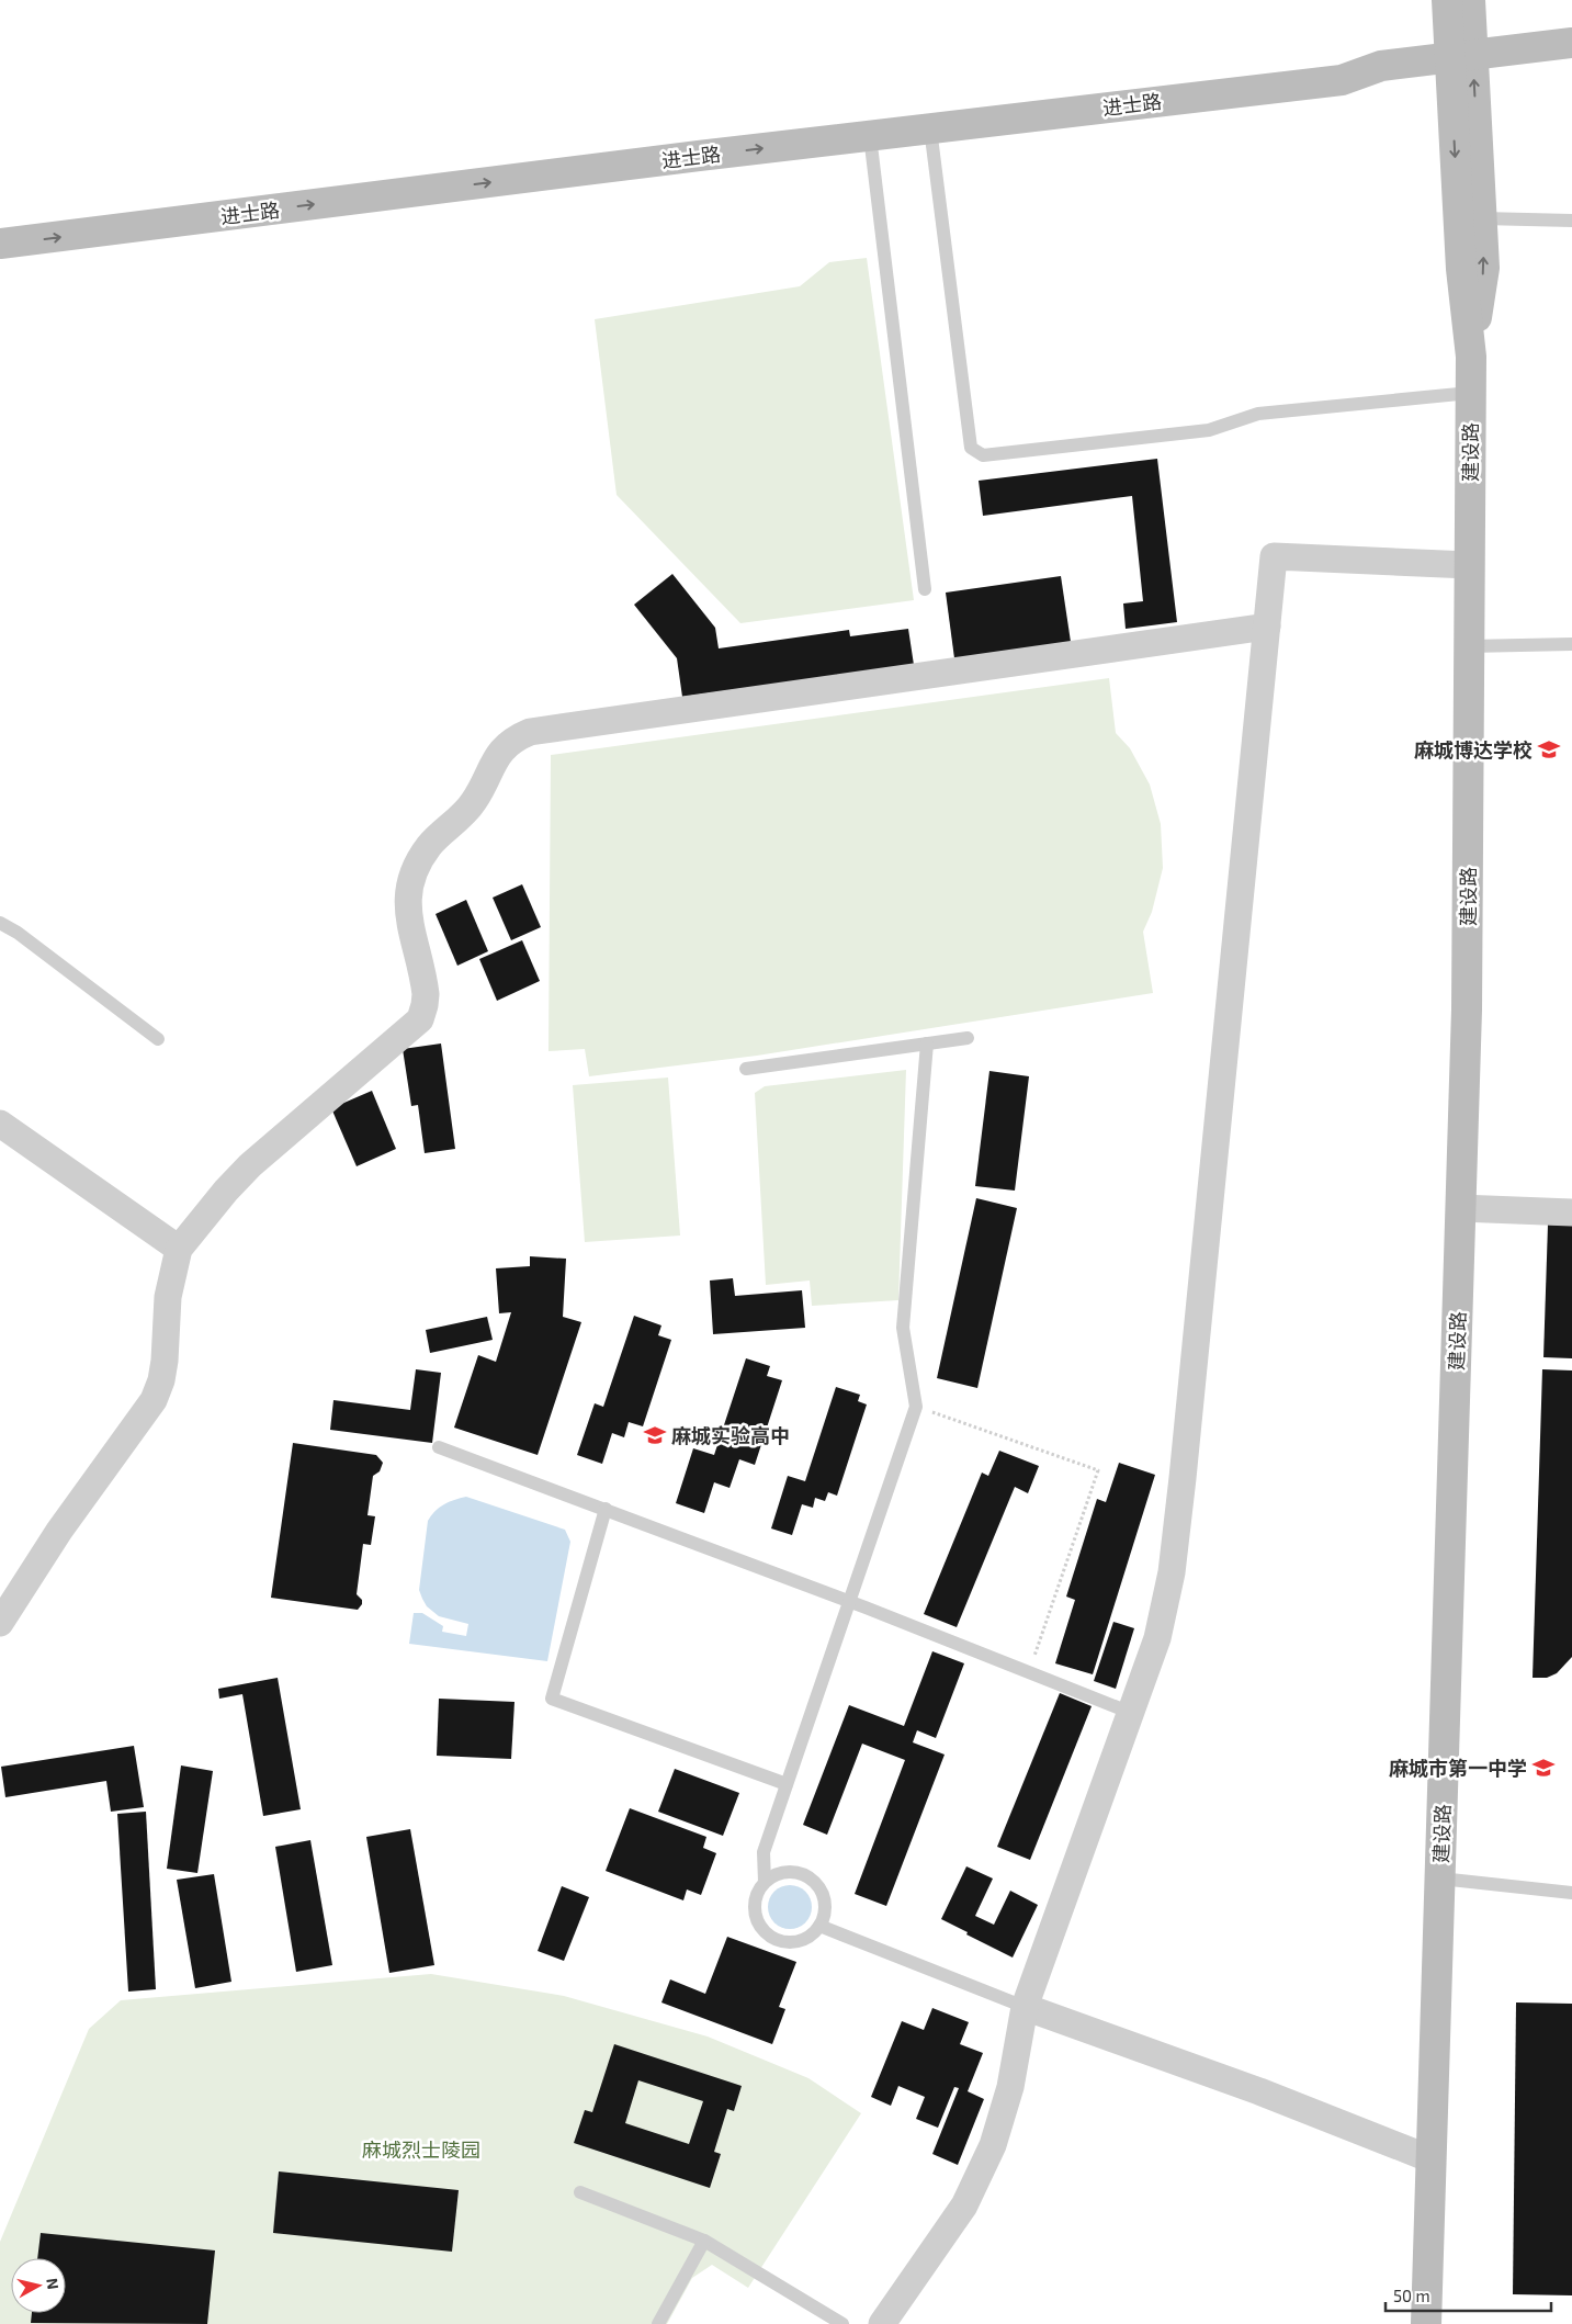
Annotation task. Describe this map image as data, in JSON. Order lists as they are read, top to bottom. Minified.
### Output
{"streets":{"main road":["进士路","建设路"]},"crossings":[["进士路","建设路"]],"parks":["麻城烈士陵园"],"places":{"school or university":["麻城博达学校","麻城实验高中","麻城市第一中学"]},"scale_bar":"50 m","north":"right"}
